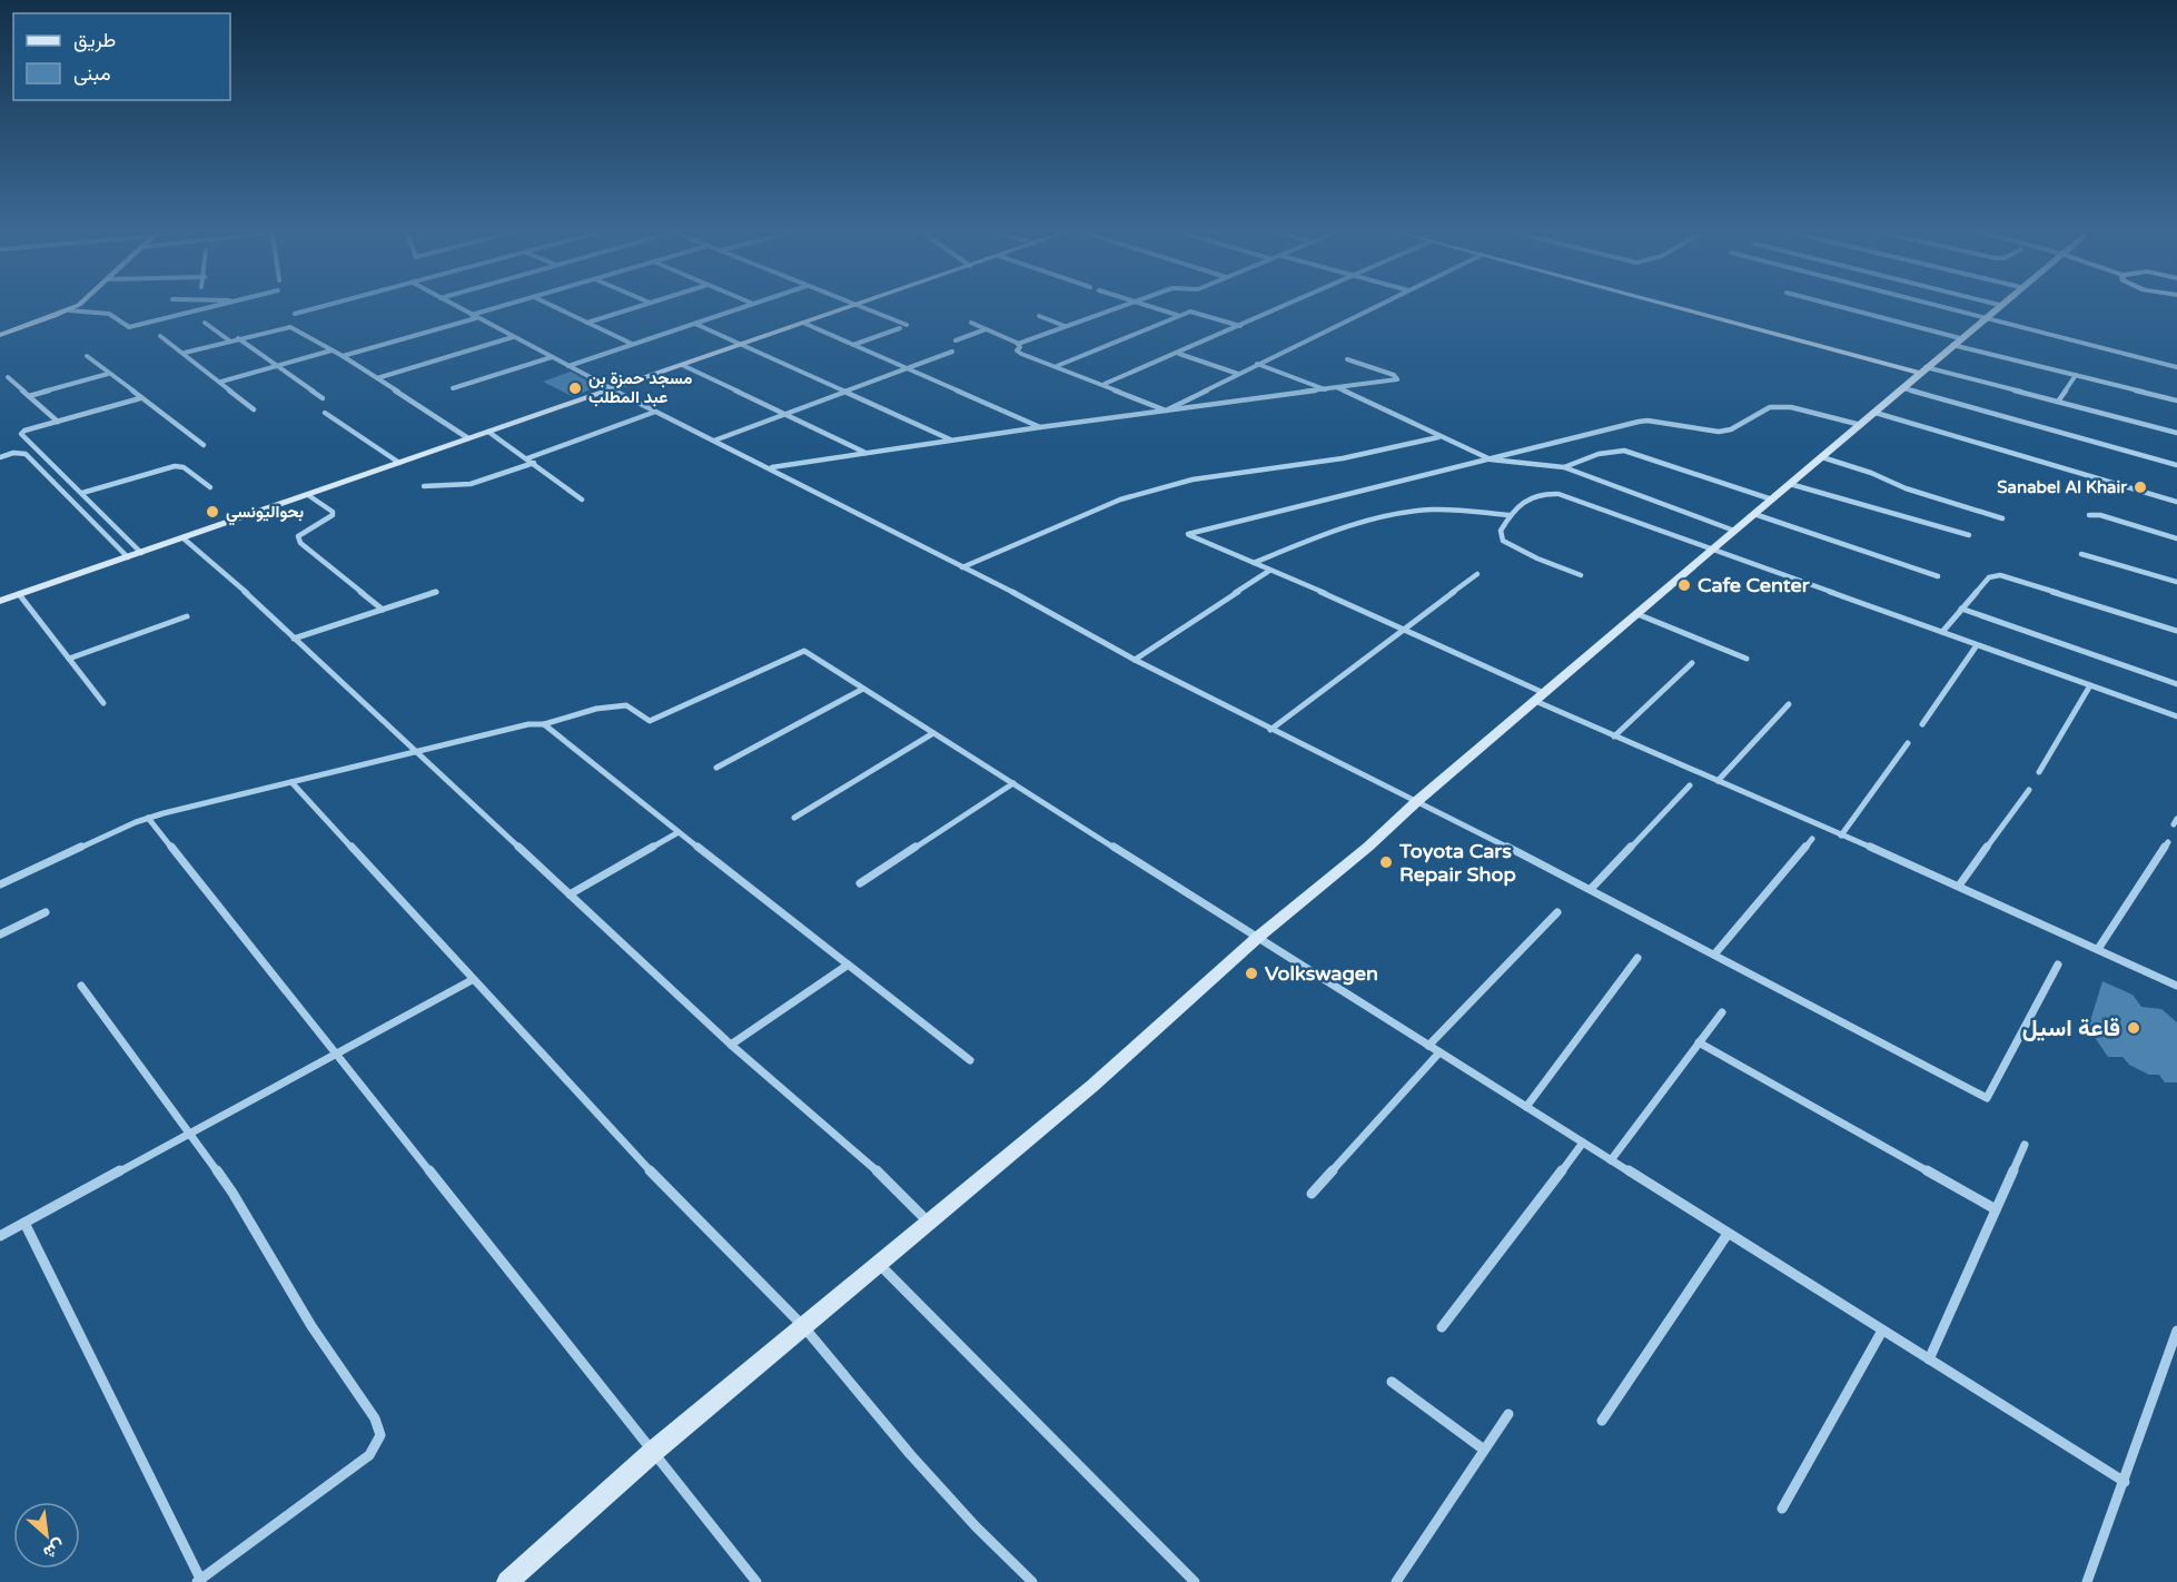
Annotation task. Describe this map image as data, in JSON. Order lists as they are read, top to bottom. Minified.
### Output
{"places":["مسجد حمزة بن عبد المطلب","Sanabel Al Khair","بحواليونسي","Cafe Center","Toyota Cars Repair Shop","Volkswagen","قاعة اسيل"],"legend":["طريق","مبنى"],"north":"bottom right"}
